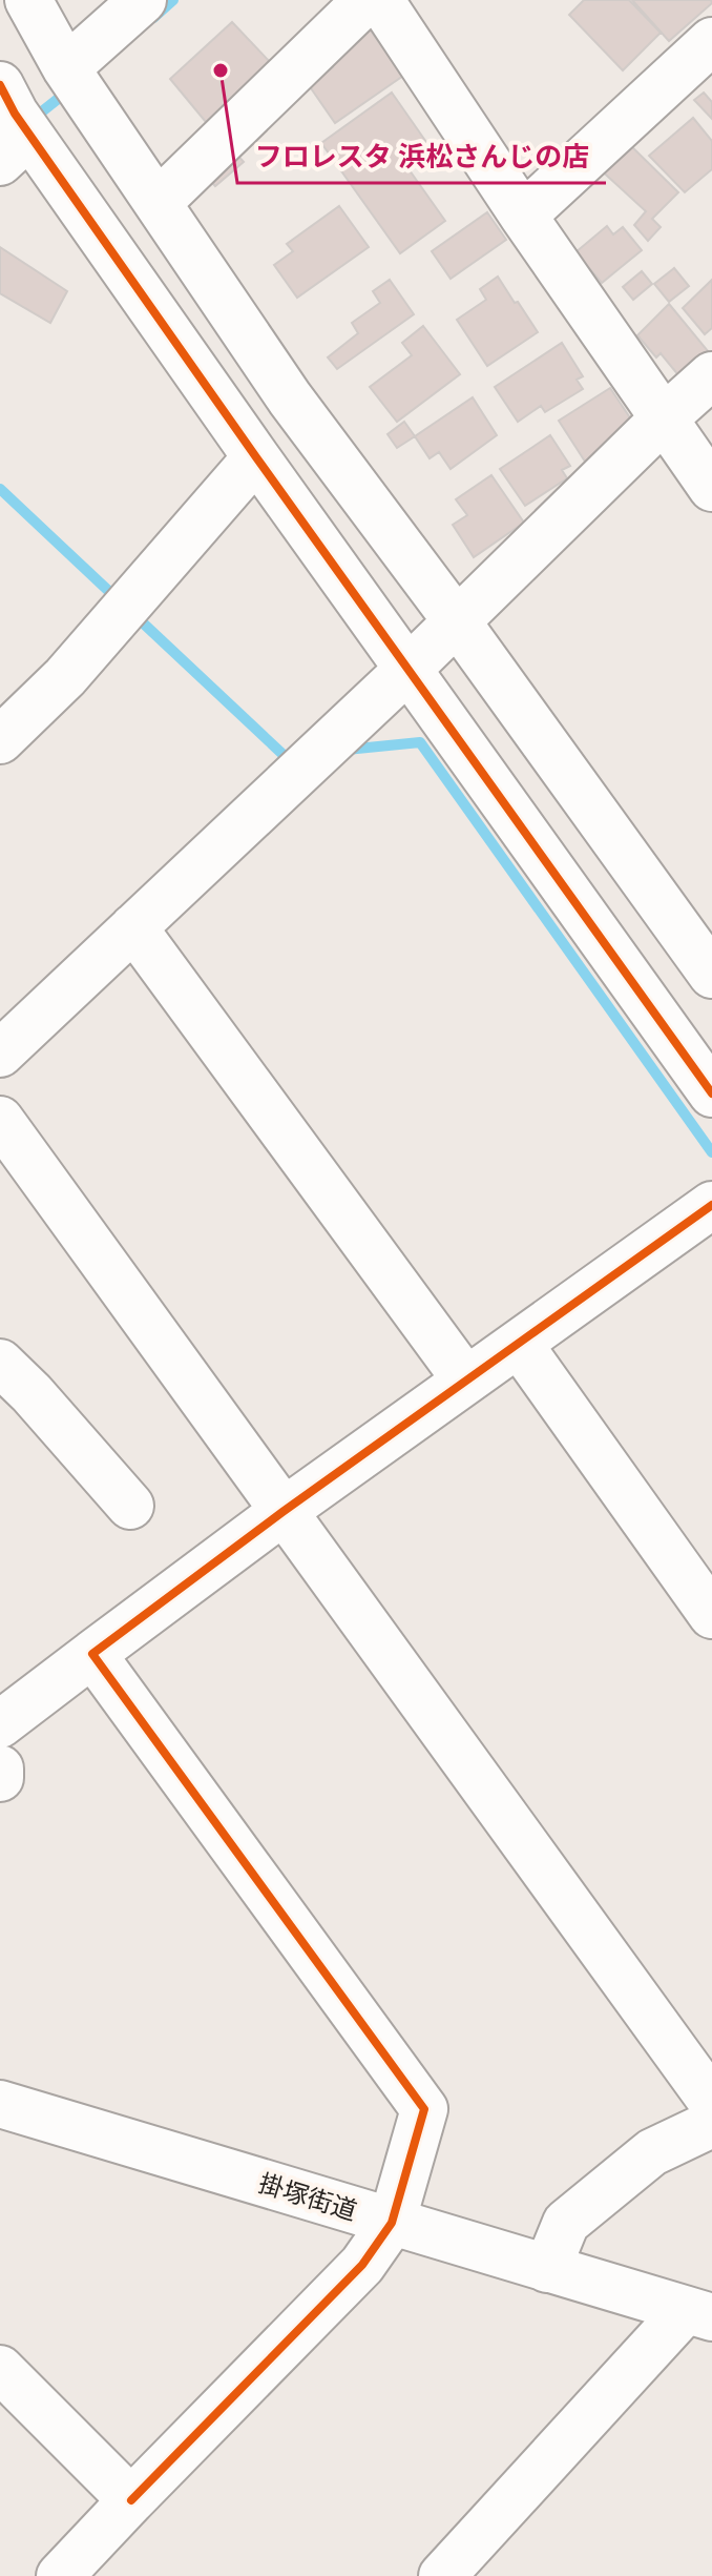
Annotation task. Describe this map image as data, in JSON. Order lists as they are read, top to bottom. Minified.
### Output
{"streets":{"main road":["掛塚街道"]},"places":["フロレスタ 浜松さんじの店"]}
